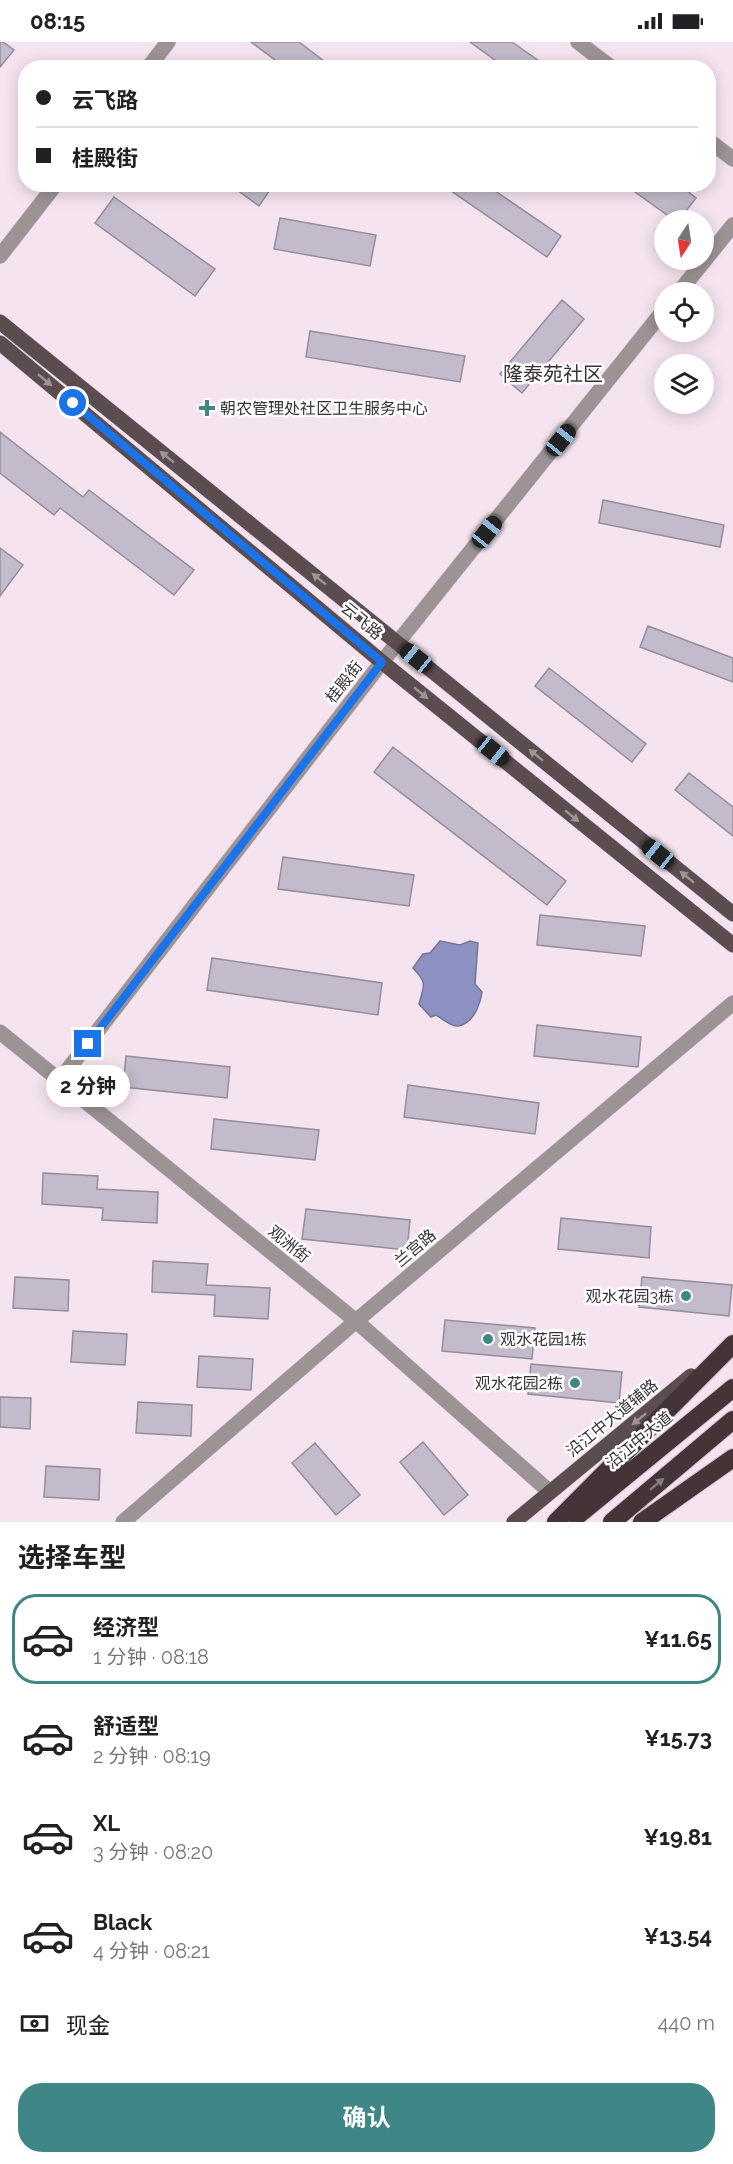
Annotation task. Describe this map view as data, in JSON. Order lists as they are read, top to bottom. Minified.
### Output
{"streets":{"highway":["沿江中大道"],"main road":["云飞路","沿江中大道辅路"],"street":["桂殿街","观洲街","兰宫路"]},"crossings":[["云飞路","桂殿街"],["桂殿街","观洲街"],["观洲街","兰宫路"],["观洲街","沿江中大道辅路"]],"one_way":["沿江中大道辅路"],"districts":["隆泰苑社区"],"places":{"health":["朝农管理处社区卫生服务中心"],"other":["观水花园3栋","观水花园1栋","观水花园2栋"]},"north":"bottom","page":{"status":"08:15","banner":["云飞路","桂殿街"],"bubble":"2 分钟","heading":"选择车型","list":[{"name":"经济型","note":"1 分钟 · 08:18","value":"¥11.65"},{"name":"舒适型","note":"2 分钟 · 08:19","value":"¥15.73"},{"name":"XL","note":"3 分钟 · 08:20","value":"¥19.81"},{"name":"Black","note":"4 分钟 · 08:21","value":"¥13.54"}],"pay":["现金","440 m"],"buttons":"确认"}}
